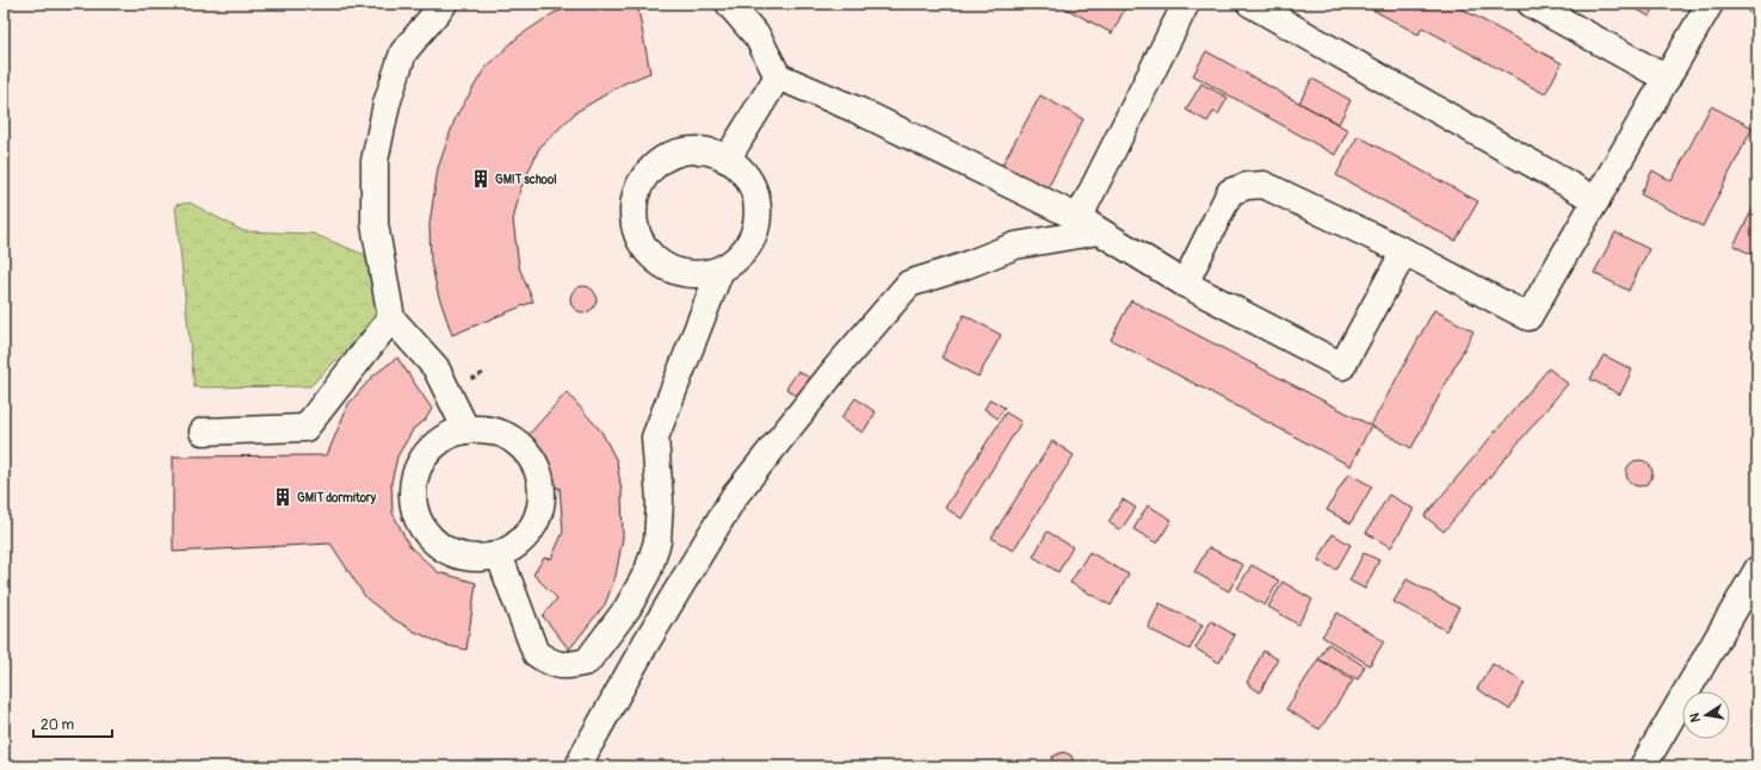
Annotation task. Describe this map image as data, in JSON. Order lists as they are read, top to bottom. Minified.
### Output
{"places":{"building":["GMIT school","GMIT dormitory"]},"scale_bar":"20 m","north":"left"}
